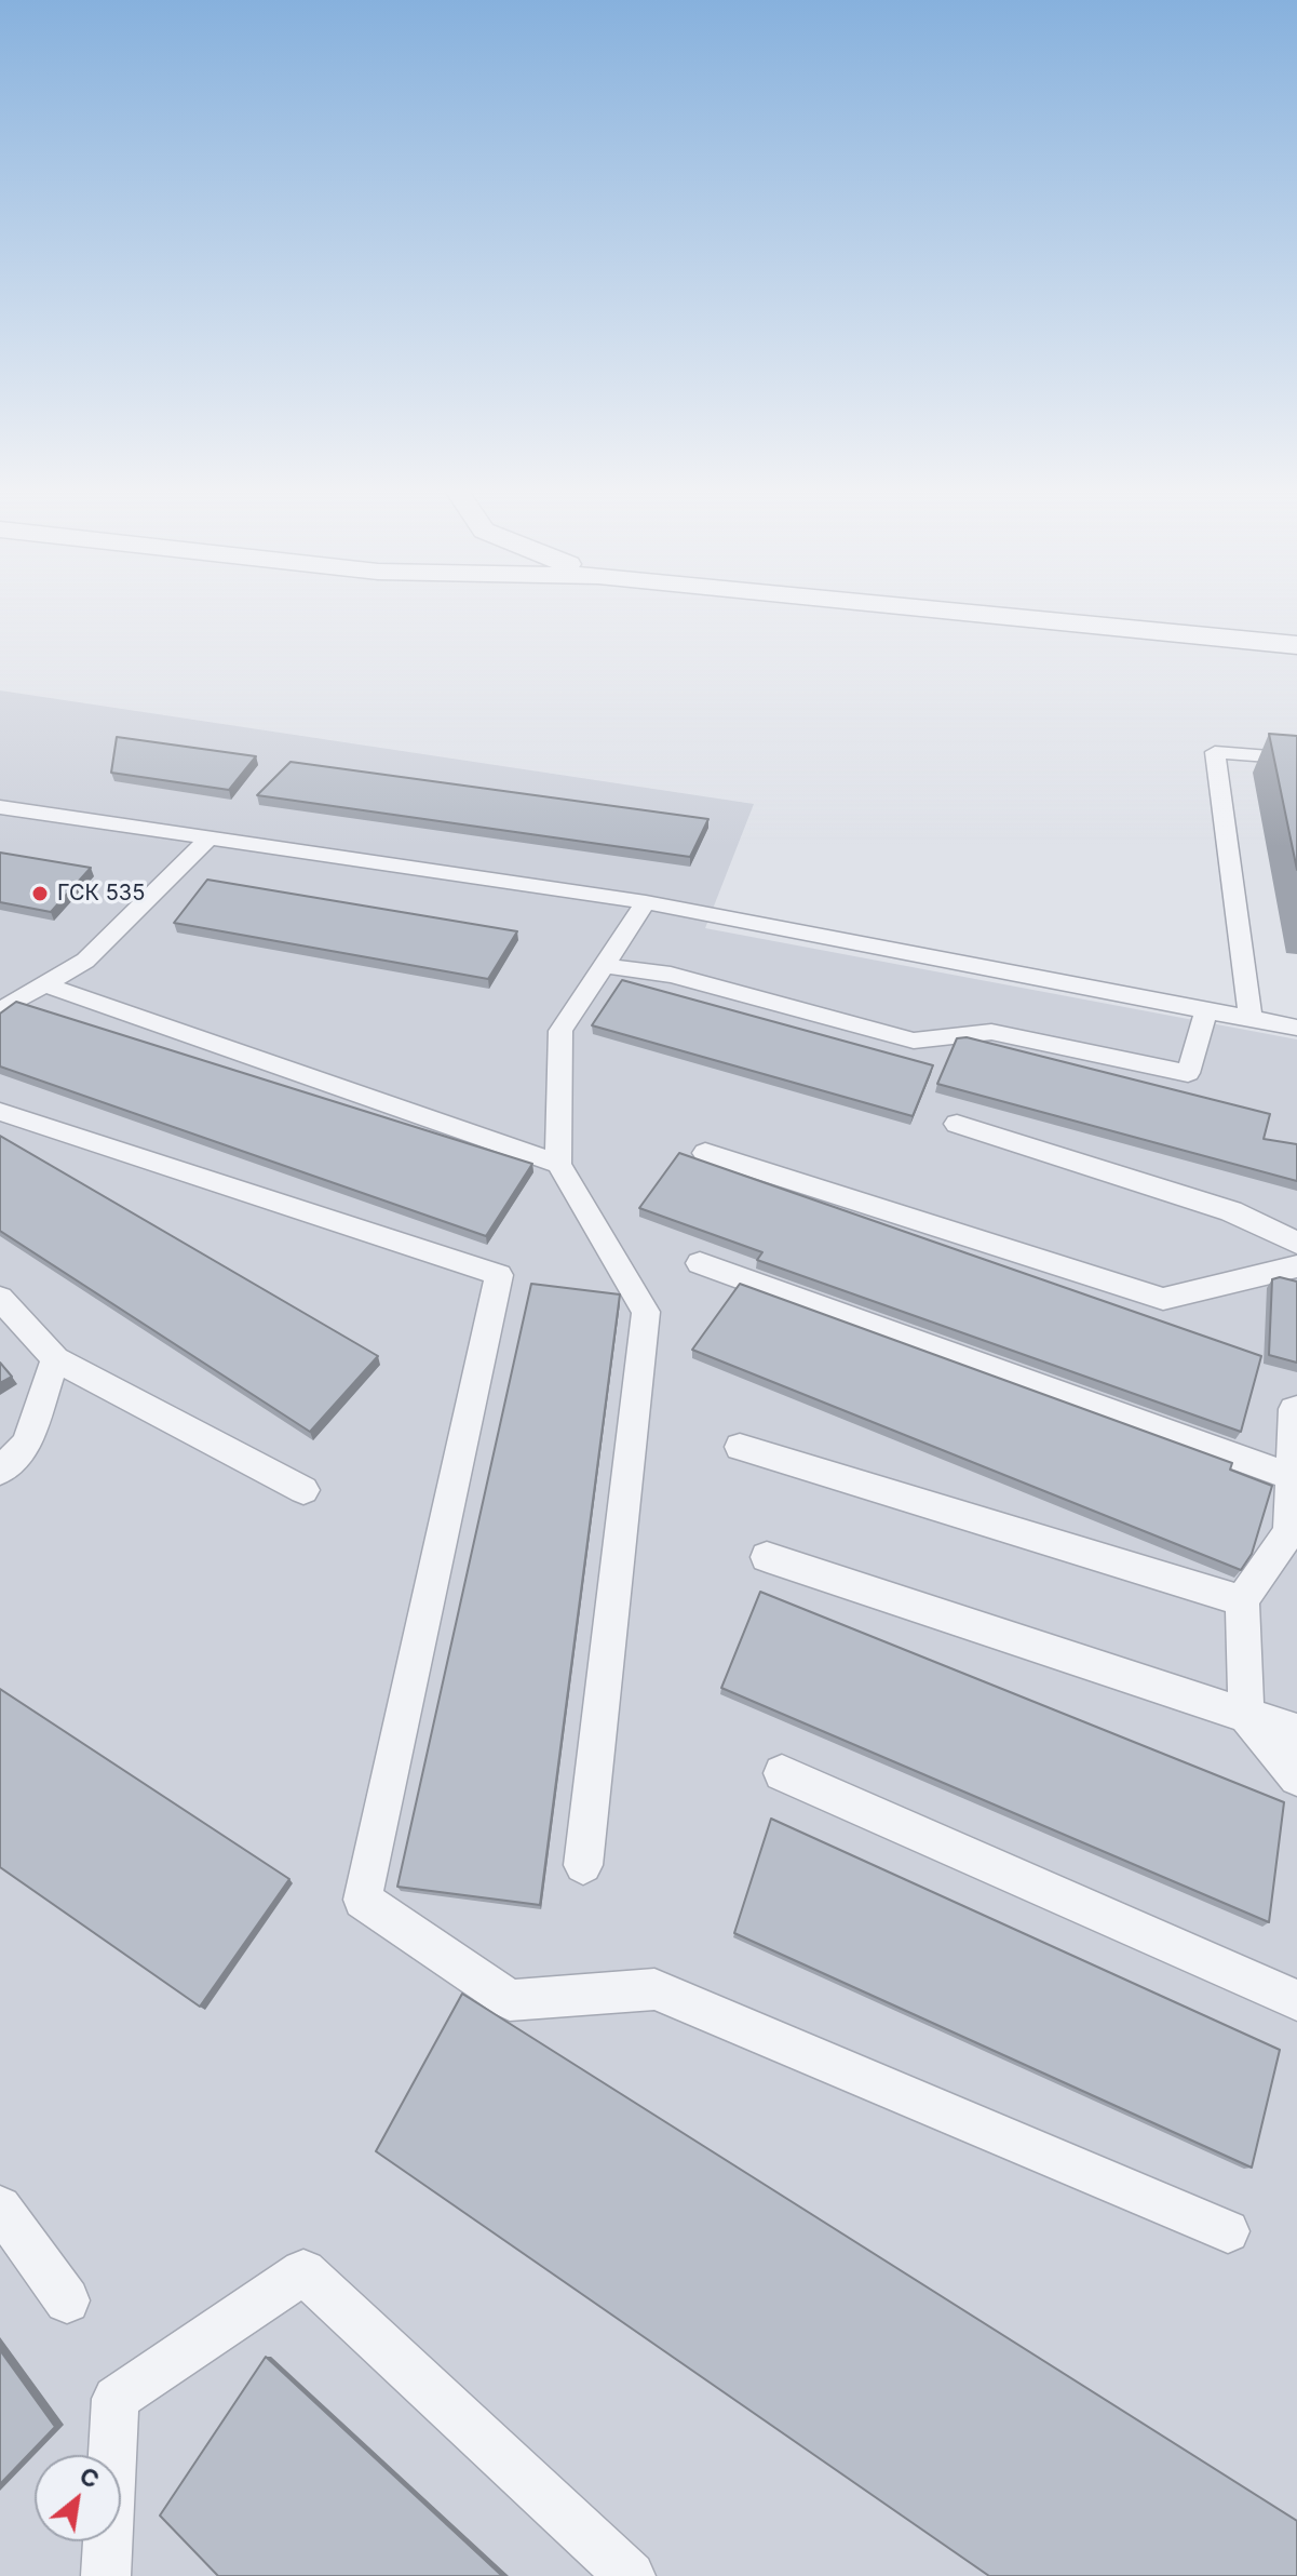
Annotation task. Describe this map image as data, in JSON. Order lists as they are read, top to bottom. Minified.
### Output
{"places":["ГСК 535"],"north":"top right"}
